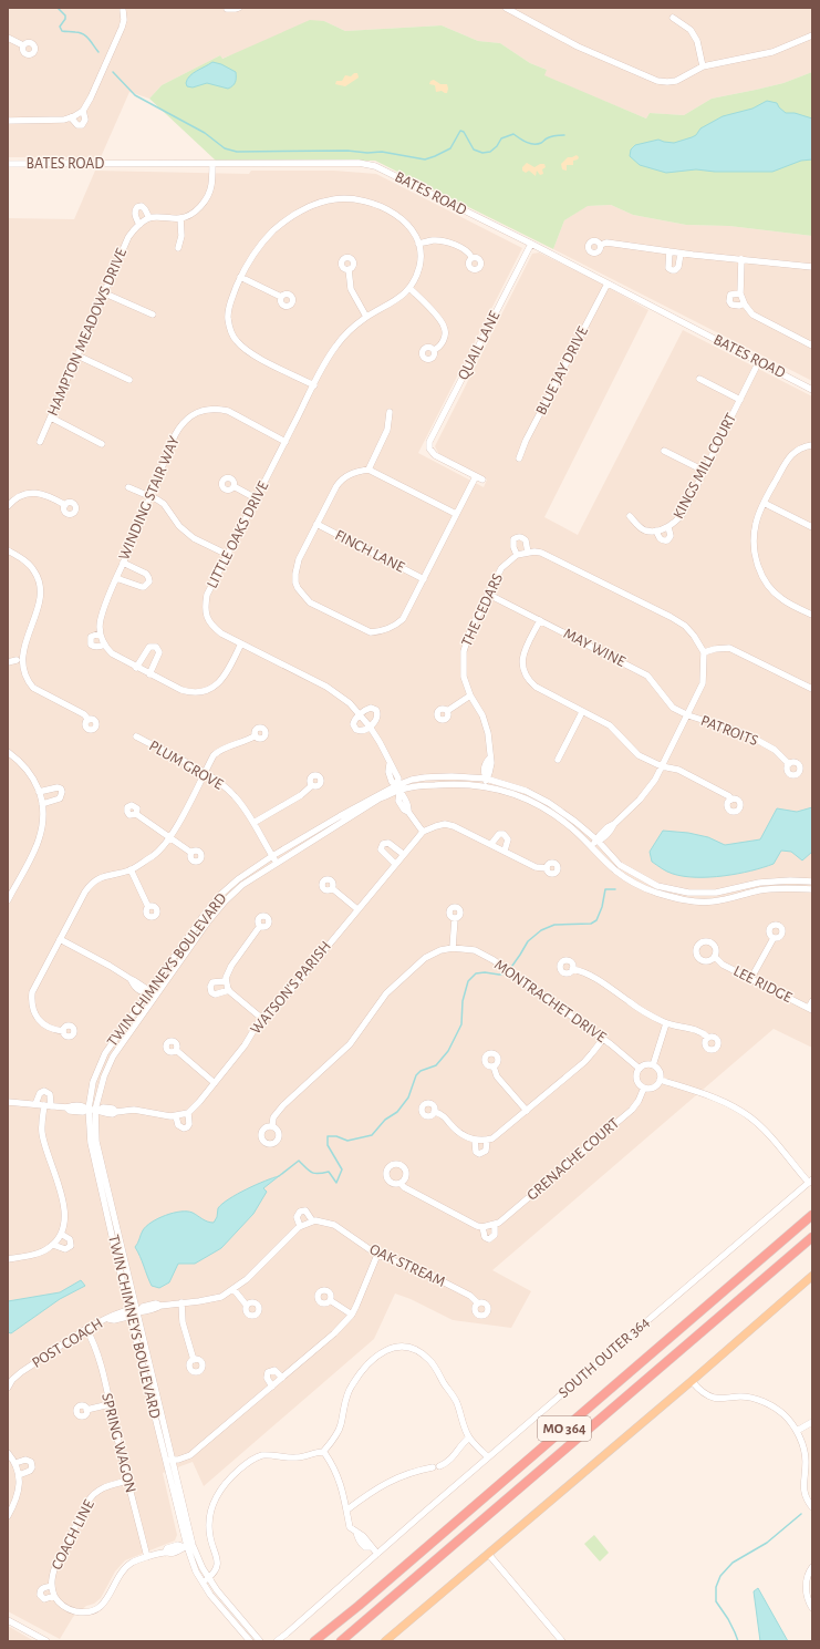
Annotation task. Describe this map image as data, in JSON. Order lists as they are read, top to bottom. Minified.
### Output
{"streets":{"highway":["MO 364"],"street":["BATES ROAD","HAMPTON MEADOWS DRIVE","QUAIL LANE","BLUE JAY DRIVE","KINGS MILL COURT","WINDING STAIR WAY","LITTLE OAKS DRIVE","FINCH LANE","THE CEDARS","MAY WINE","PATROITS","PLUM GROVE","TWIN CHIMNEYS BOULEVARD","LEE RIDGE","WATSON'S PARISH","MONTRACHET DRIVE","GRENACHE COURT","OAK STREAM","POST COACH","SOUTH OUTER 364","SPRING WAGON","COACH LINE"]},"crossings":[["BATES ROAD","QUAIL LANE"],["BATES ROAD","BLUE JAY DRIVE"],["BATES ROAD","KINGS MILL COURT"],["WINDING STAIR WAY","LITTLE OAKS DRIVE"],["LITTLE OAKS DRIVE","TWIN CHIMNEYS BOULEVARD"],["LITTLE OAKS DRIVE","WATSON'S PARISH"],["THE CEDARS","MAY WINE"],["THE CEDARS","TWIN CHIMNEYS BOULEVARD"],["MAY WINE","PATROITS"],["PLUM GROVE","TWIN CHIMNEYS BOULEVARD"],["TWIN CHIMNEYS BOULEVARD","WATSON'S PARISH"],["TWIN CHIMNEYS BOULEVARD","OAK STREAM"],["TWIN CHIMNEYS BOULEVARD","POST COACH"],["TWIN CHIMNEYS BOULEVARD","COACH LINE"],["MONTRACHET DRIVE","GRENACHE COURT"],["OAK STREAM","POST COACH"],["POST COACH","SPRING WAGON"],["SPRING WAGON","COACH LINE"]]}
